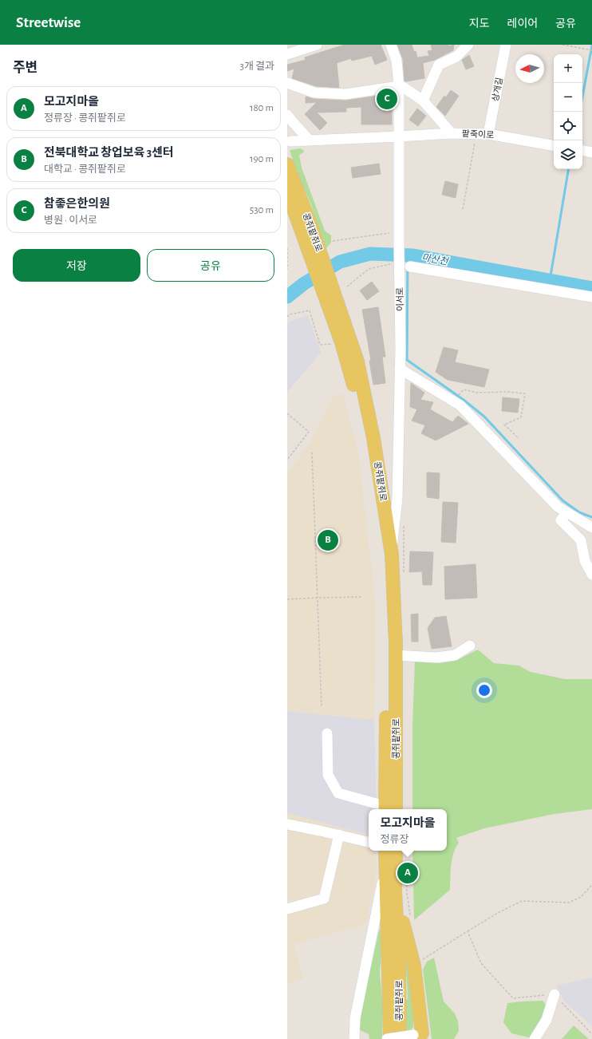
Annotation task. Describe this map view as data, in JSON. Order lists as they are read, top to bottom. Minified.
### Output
{"streets":{"main road":["콩쥐팥쥐로"],"street":["상개길","팥죽이로","이서로"]},"crossings":[["상개길","팥죽이로"],["팥죽이로","이서로"],["콩쥐팥쥐로","이서로"]],"water":["마산천"],"north":"left","page":{"header":"Streetwise","nav":["지도","레이어","공유"],"heading":["주변","3개 결과"],"map_buttons":["+","−"],"list":[{"mark":"A","name":"모고지마을","note":"정류장 · 콩쥐팥쥐로","value":"180 m"},{"mark":"B","name":"전북대학교 창업보육 3센터","note":"대학교 · 콩쥐팥쥐로","value":"190 m"},{"mark":"C","name":"참좋은한의원","note":"병원 · 이서로","value":"530 m"}],"pins":["C","B","A"],"buttons":["저장","공유"],"popup":["모고지마을","정류장"]}}
